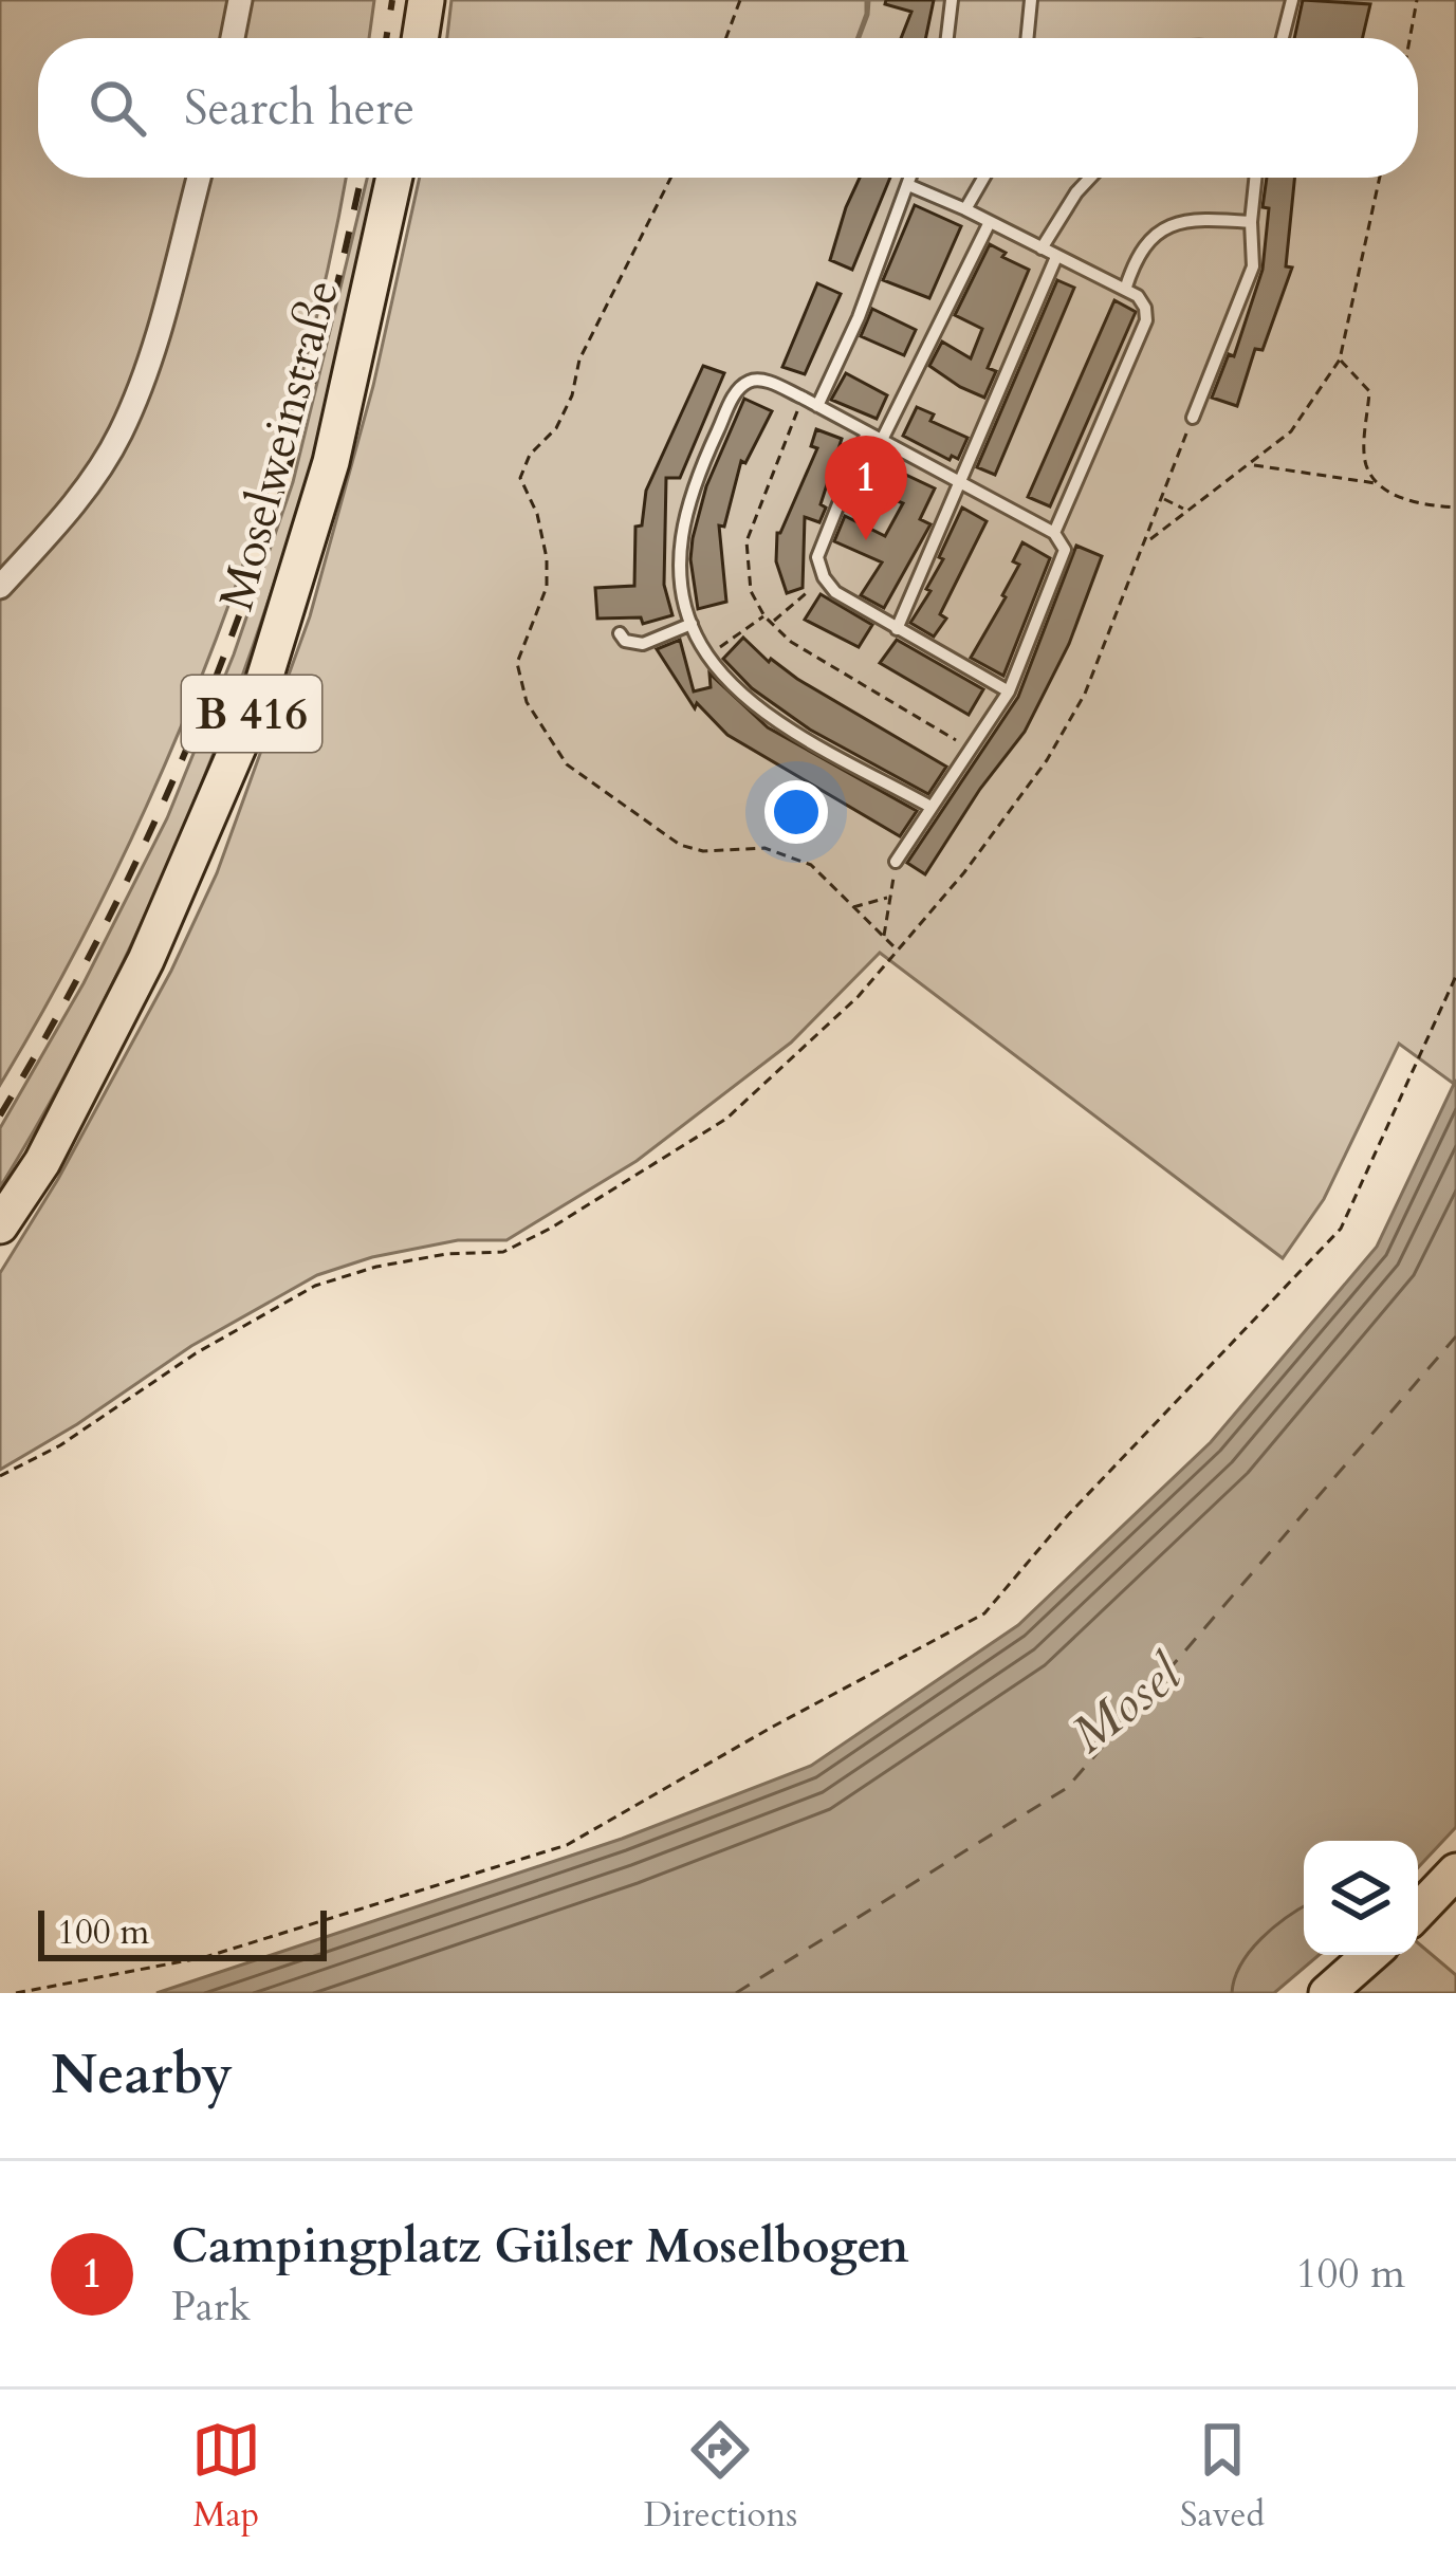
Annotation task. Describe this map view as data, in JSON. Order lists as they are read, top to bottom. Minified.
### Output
{"streets":{"main road":["Moselweinstraße","B 416"]},"water":["Mosel"],"scale_bar":"100 m","page":{"search":"Search here","pins":"1","scale":"100 m","heading":"Nearby","list":[{"mark":"1","name":"Campingplatz Gülser Moselbogen","note":"Park","value":"100 m"}],"nav":["Map","Directions","Saved"]}}
